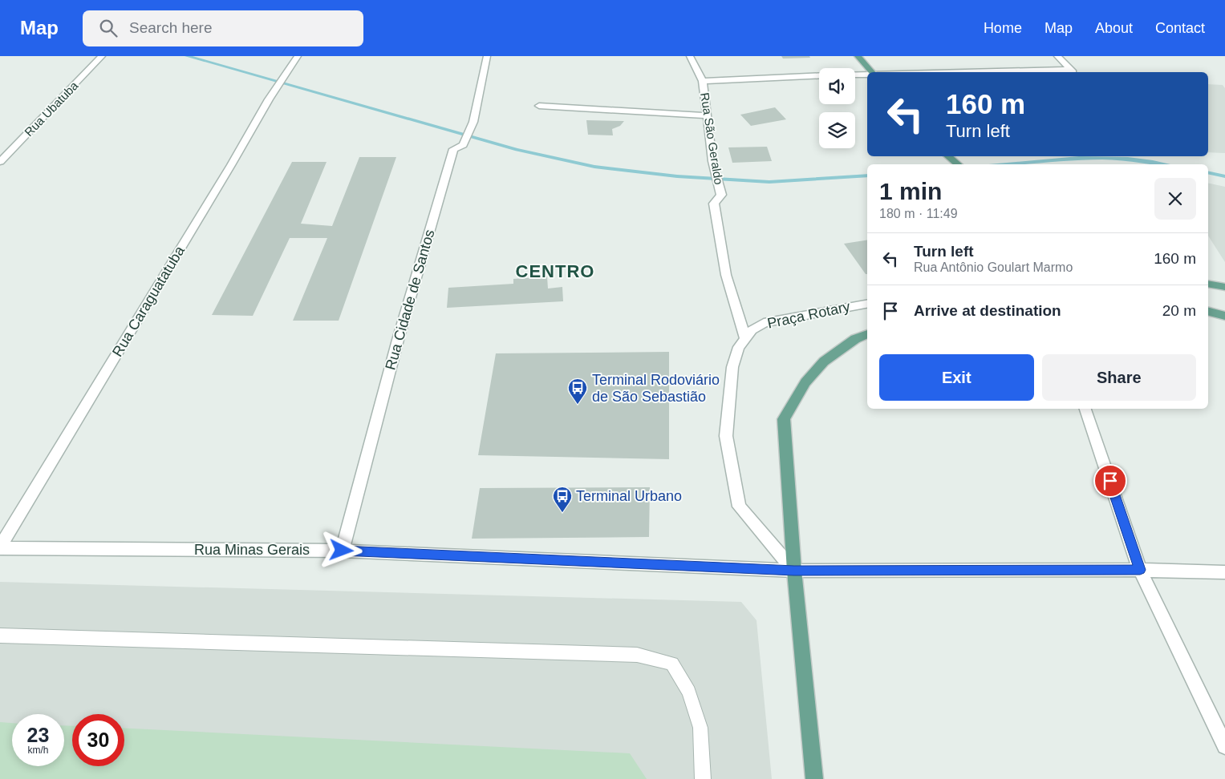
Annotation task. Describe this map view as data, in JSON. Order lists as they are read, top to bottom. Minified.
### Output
{"streets":{"street":["Rua Ubatuba","Rua São Geraldo","Rua Cidade de Santos","Rua Caraguatatuba","Praça Rotary","Rua Minas Gerais"]},"crossings":[["Rua São Geraldo","Praça Rotary"],["Rua Cidade de Santos","Rua Minas Gerais"],["Rua Caraguatatuba","Rua Minas Gerais"],["Praça Rotary","Rua Minas Gerais"]],"districts":["CENTRO"],"places":{"bus stop":["Terminal Rodoviário de São Sebastião","Terminal Urbano"]},"page":{"header":"Map","search":"Search here","nav":["Home","Map","About","Contact"],"turn":["160 m","Turn left"],"heading":["1 min","180 m · 11:49"],"list":[{"name":"Turn left","note":"Rua Antônio Goulart Marmo","value":"160 m"},{"name":"Arrive at destination","value":"20 m"}],"buttons":["Exit","Share"],"speed":"23 km/h","limit":"30"}}
